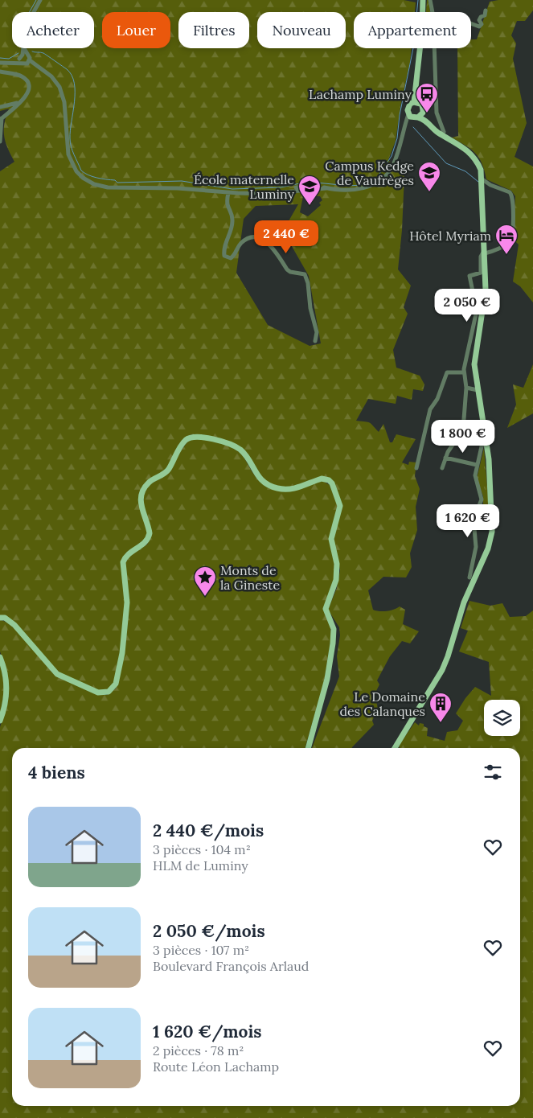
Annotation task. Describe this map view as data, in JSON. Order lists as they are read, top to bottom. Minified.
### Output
{"places":{"bus stop":["Lachamp Luminy"],"school or university":["Campus Kedge de Vaufrèges","École maternelle Luminy"],"hotel":["Hôtel Myriam"],"place":["Monts de la Gineste"],"building":["Le Domaine des Calanques"]},"page":{"chip":["Acheter","Louer","Filtres","Nouveau","Appartement"],"price":["2 440 €","2 050 €","1 800 €","1 620 €"],"heading":"4 biens","list":[{"name":"2 440 €/mois","note":"3 pièces · 104 m² · HLM de Luminy"},{"name":"2 050 €/mois","note":"3 pièces · 107 m² · Boulevard François Arlaud"},{"name":"1 620 €/mois","note":"2 pièces · 78 m² · Route Léon Lachamp"}]}}
